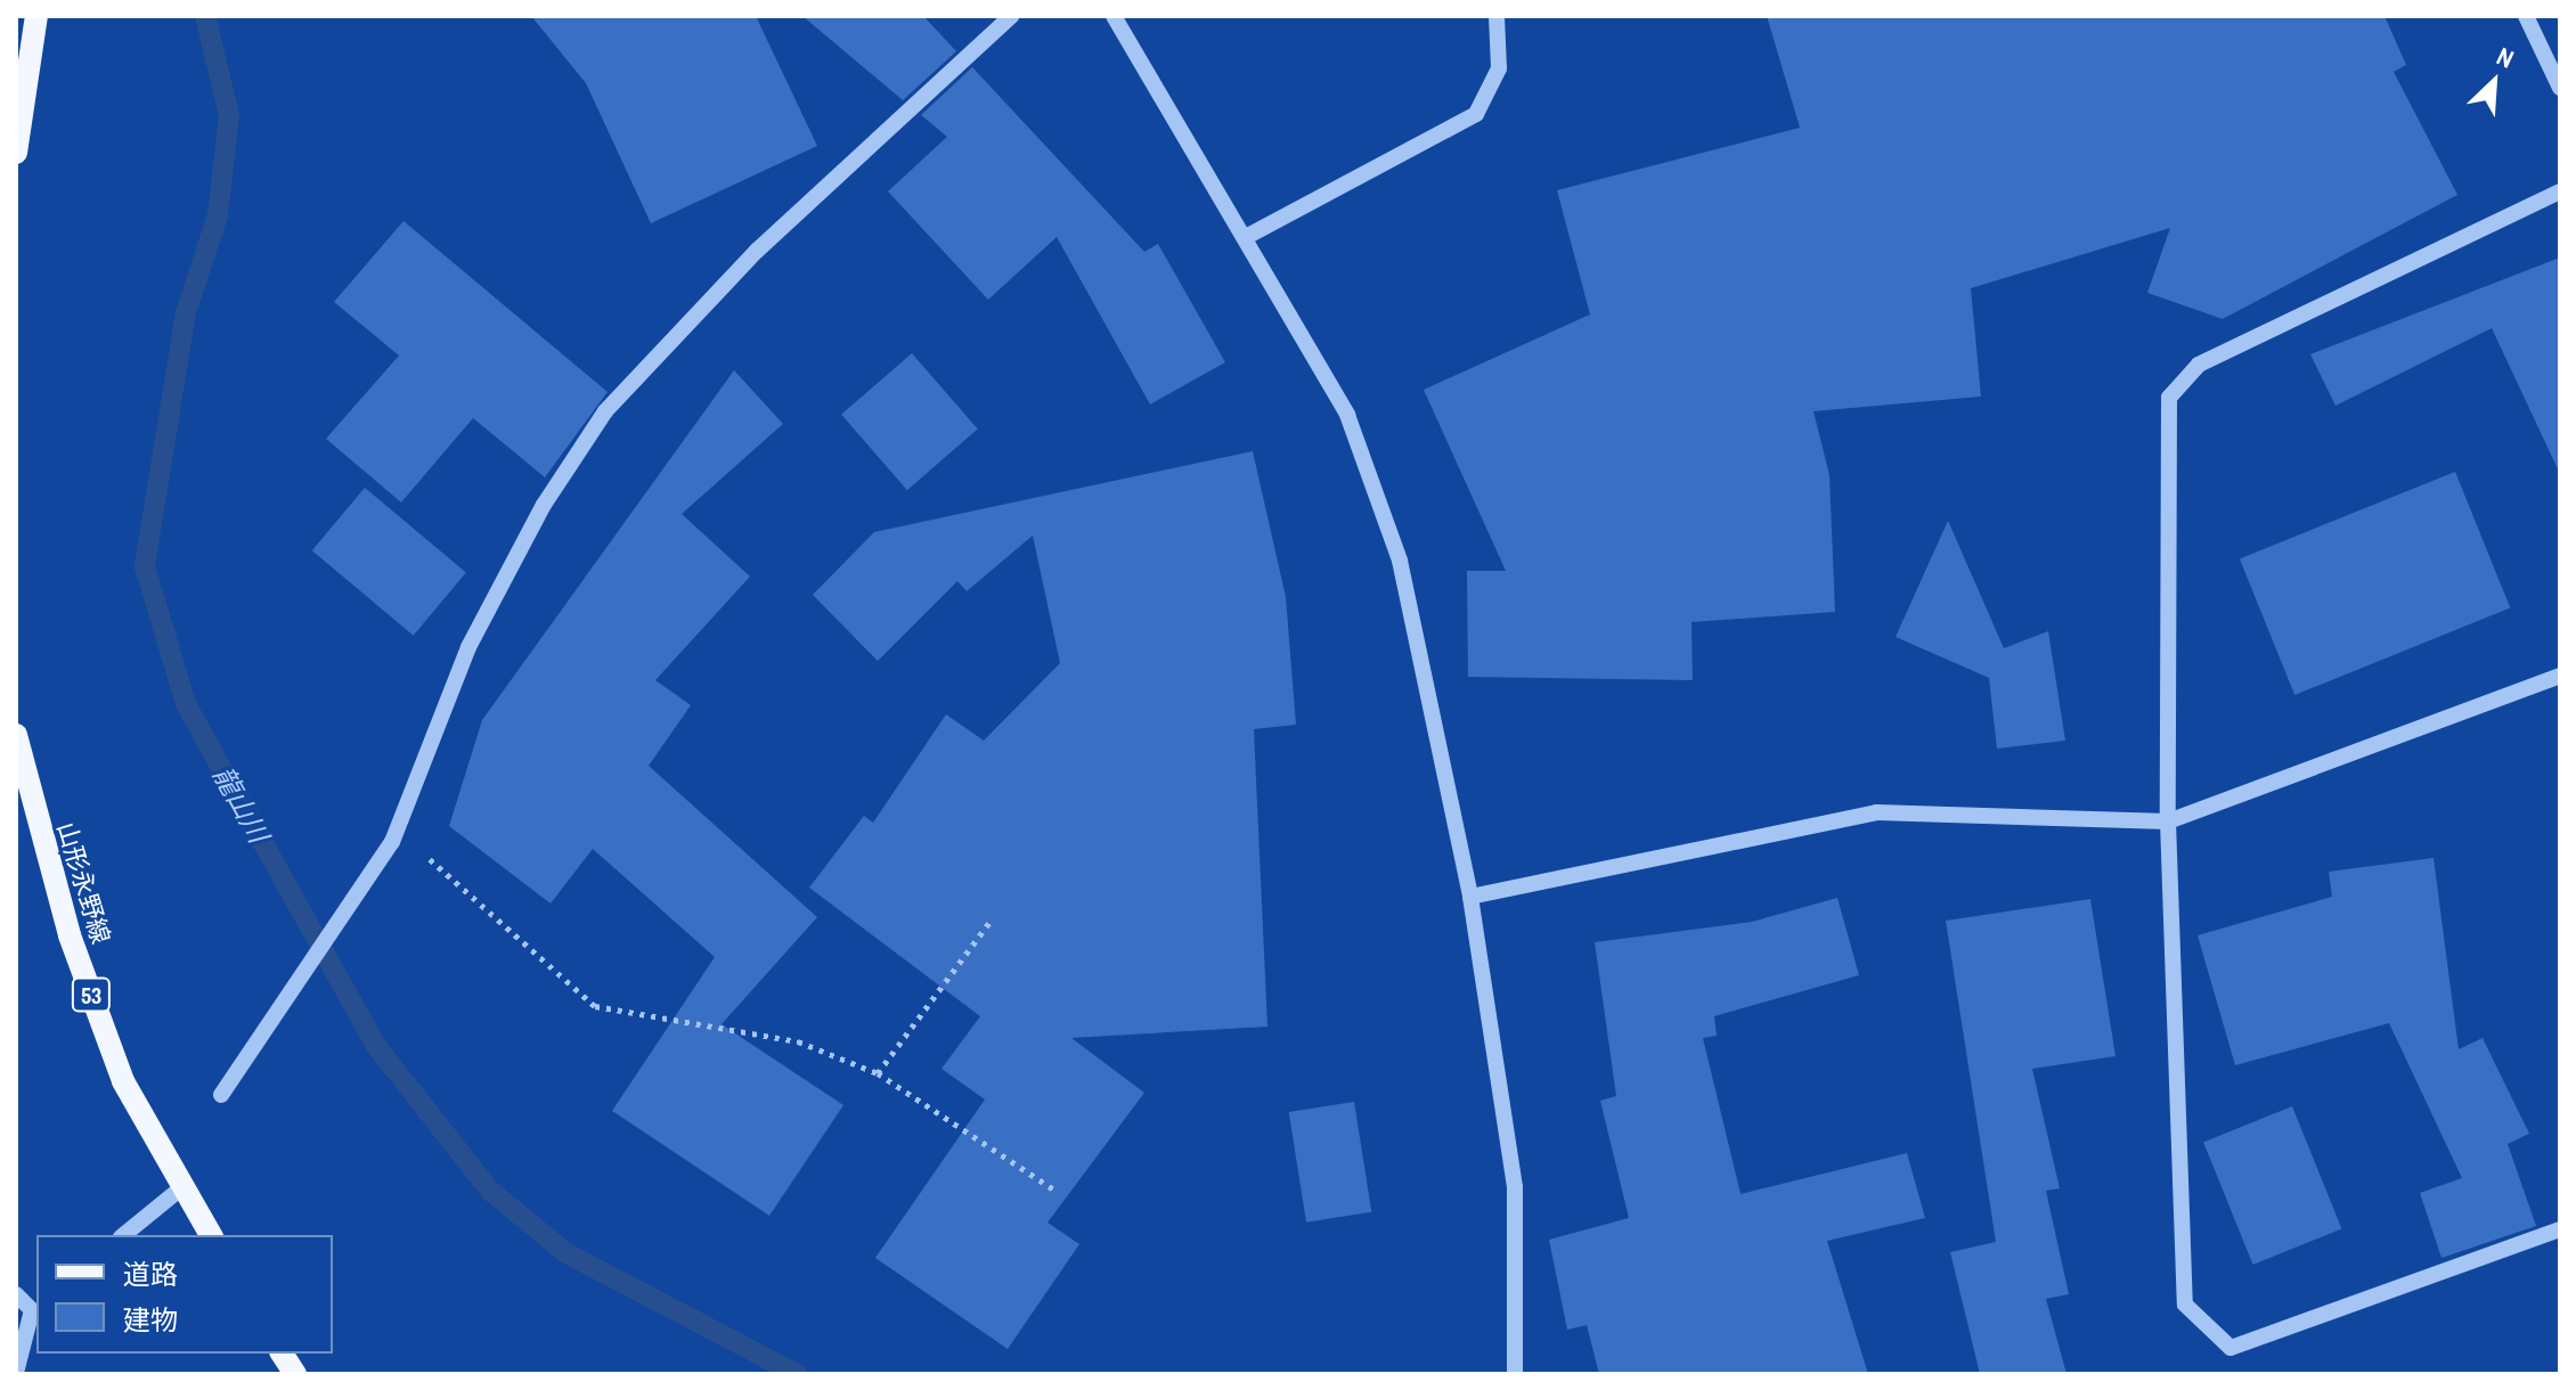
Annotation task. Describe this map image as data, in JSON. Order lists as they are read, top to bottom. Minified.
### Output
{"streets":{"main road":["山形永野線","53"]},"water":["龍山川"],"legend":["道路","建物"],"north":"top right"}
